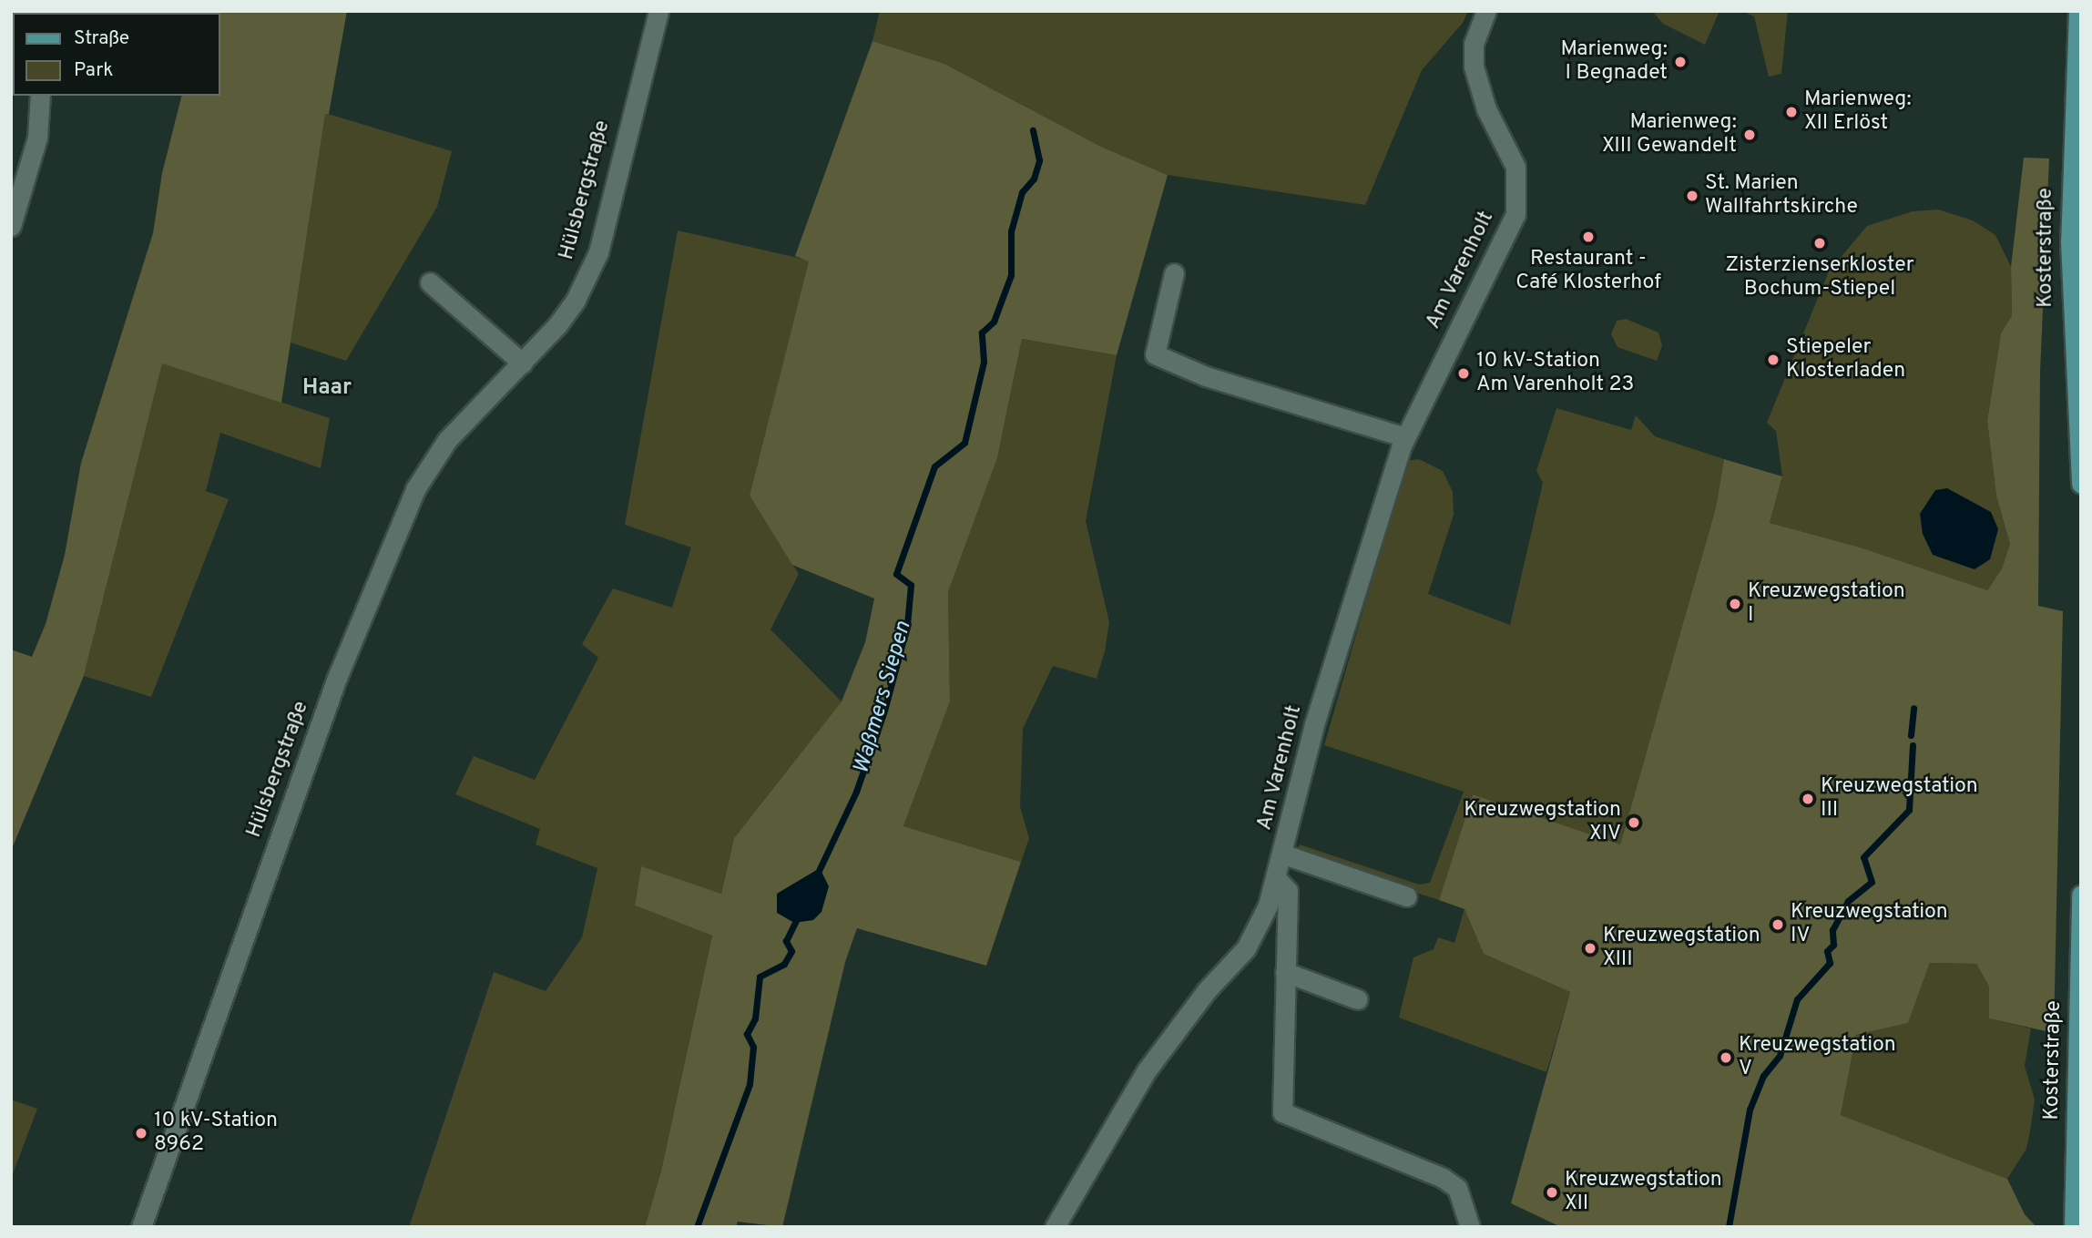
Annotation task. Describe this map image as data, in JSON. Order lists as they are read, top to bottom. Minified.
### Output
{"streets":{"main road":["Kosterstraße"],"street":["Hülsbergstraße","Am Varenholt"]},"districts":["Haar"],"water":["Waßmers Siepen"],"places":["Marienweg: I Begnadet","Marienweg: XII Erlöst","Marienweg: XIII Gewandelt","St. Marien Wallfahrtskirche","Restaurant - Café Klosterhof","Zisterzienserkloster Bochum-Stiepel","Stiepeler Klosterladen","10 kV-Station Am Varenholt 23","Kreuzwegstation I","Kreuzwegstation III","Kreuzwegstation XIV","Kreuzwegstation IV","Kreuzwegstation XIII","Kreuzwegstation V","10 kV-Station 8962","Kreuzwegstation XII"],"legend":["Straße","Park"]}
